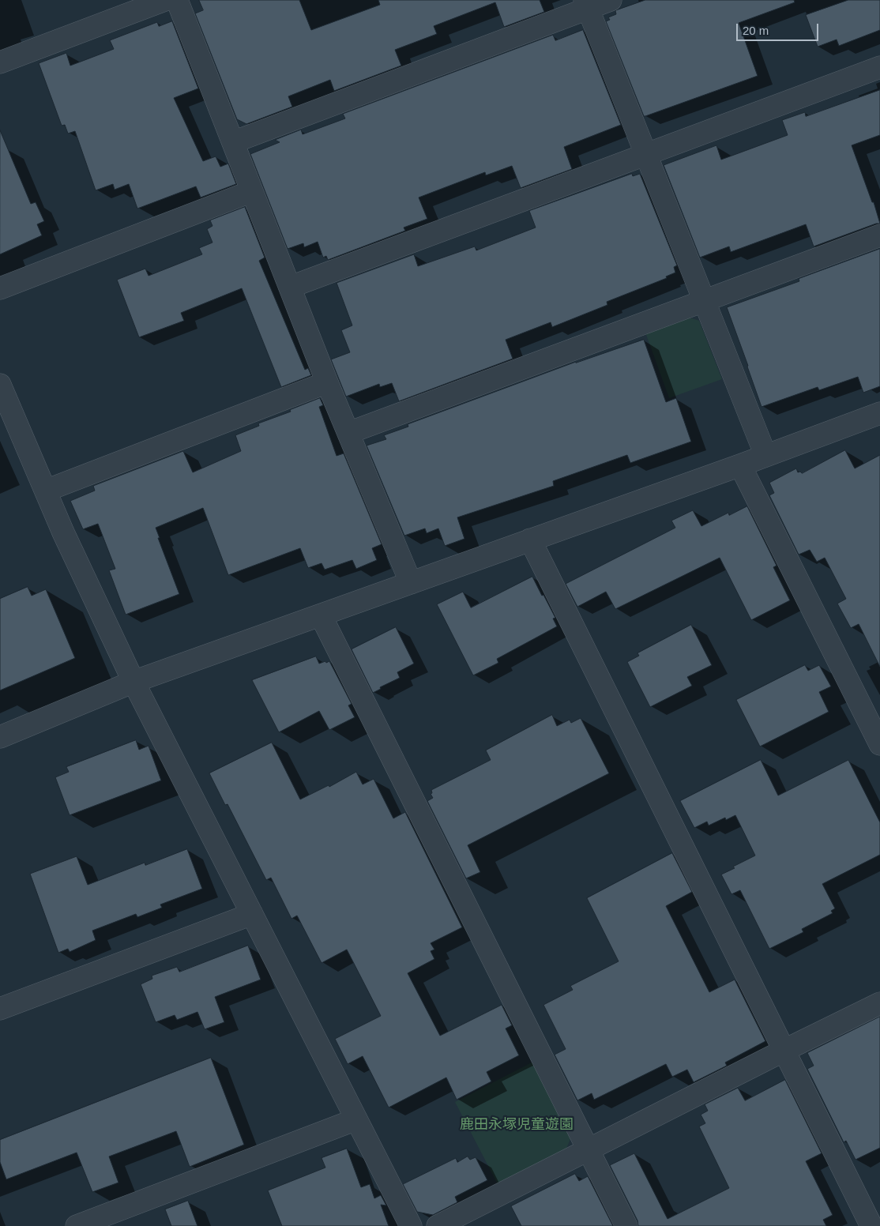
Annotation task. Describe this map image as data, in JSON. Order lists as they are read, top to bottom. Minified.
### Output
{"parks":["鹿田永塚児童遊園"],"scale_bar":"20 m"}
